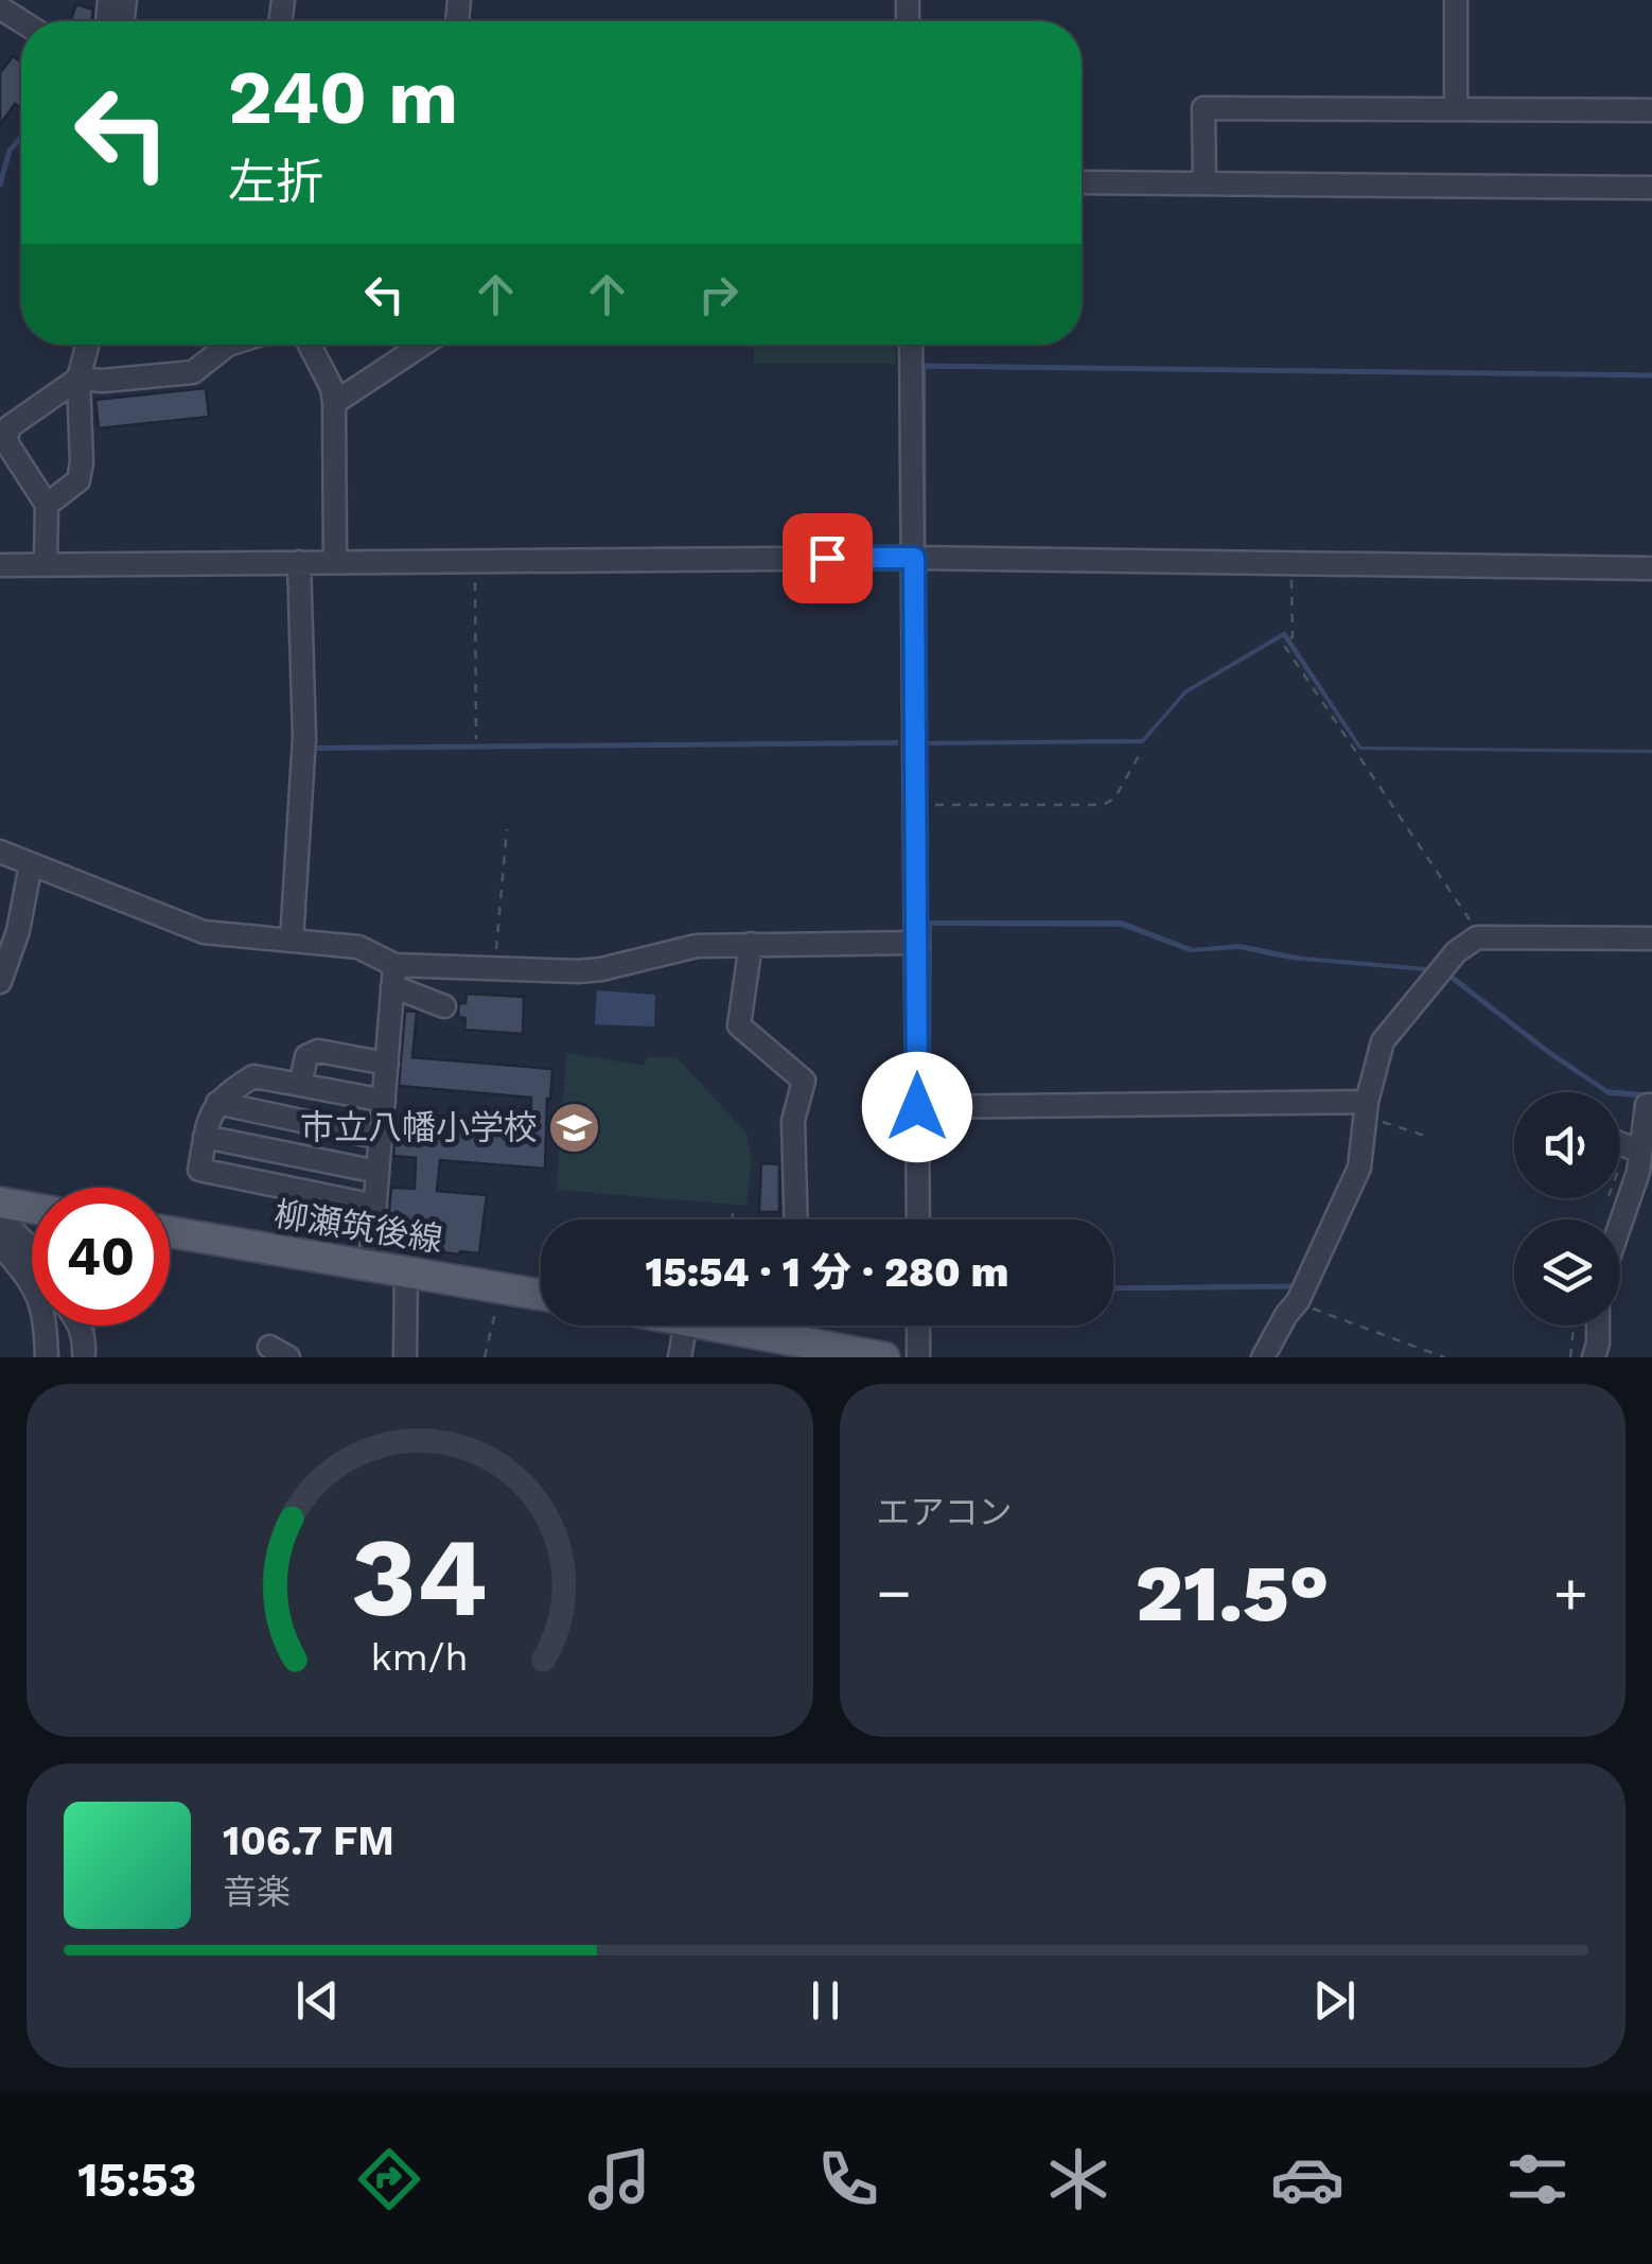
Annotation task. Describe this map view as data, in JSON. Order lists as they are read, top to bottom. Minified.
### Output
{"streets":{"main road":["柳瀬筑後線"]},"places":{"school or university":["市立八幡小学校"]},"page":{"turn":["240 m","左折"],"limit":"40","trip":"15:54 · 1 分 · 280 m","tile":"エアコン","heat":["−","21.5°","+"],"song":["106.7 FM","音楽"],"tabs":"15:53","gauge":["34","km/h"]}}
